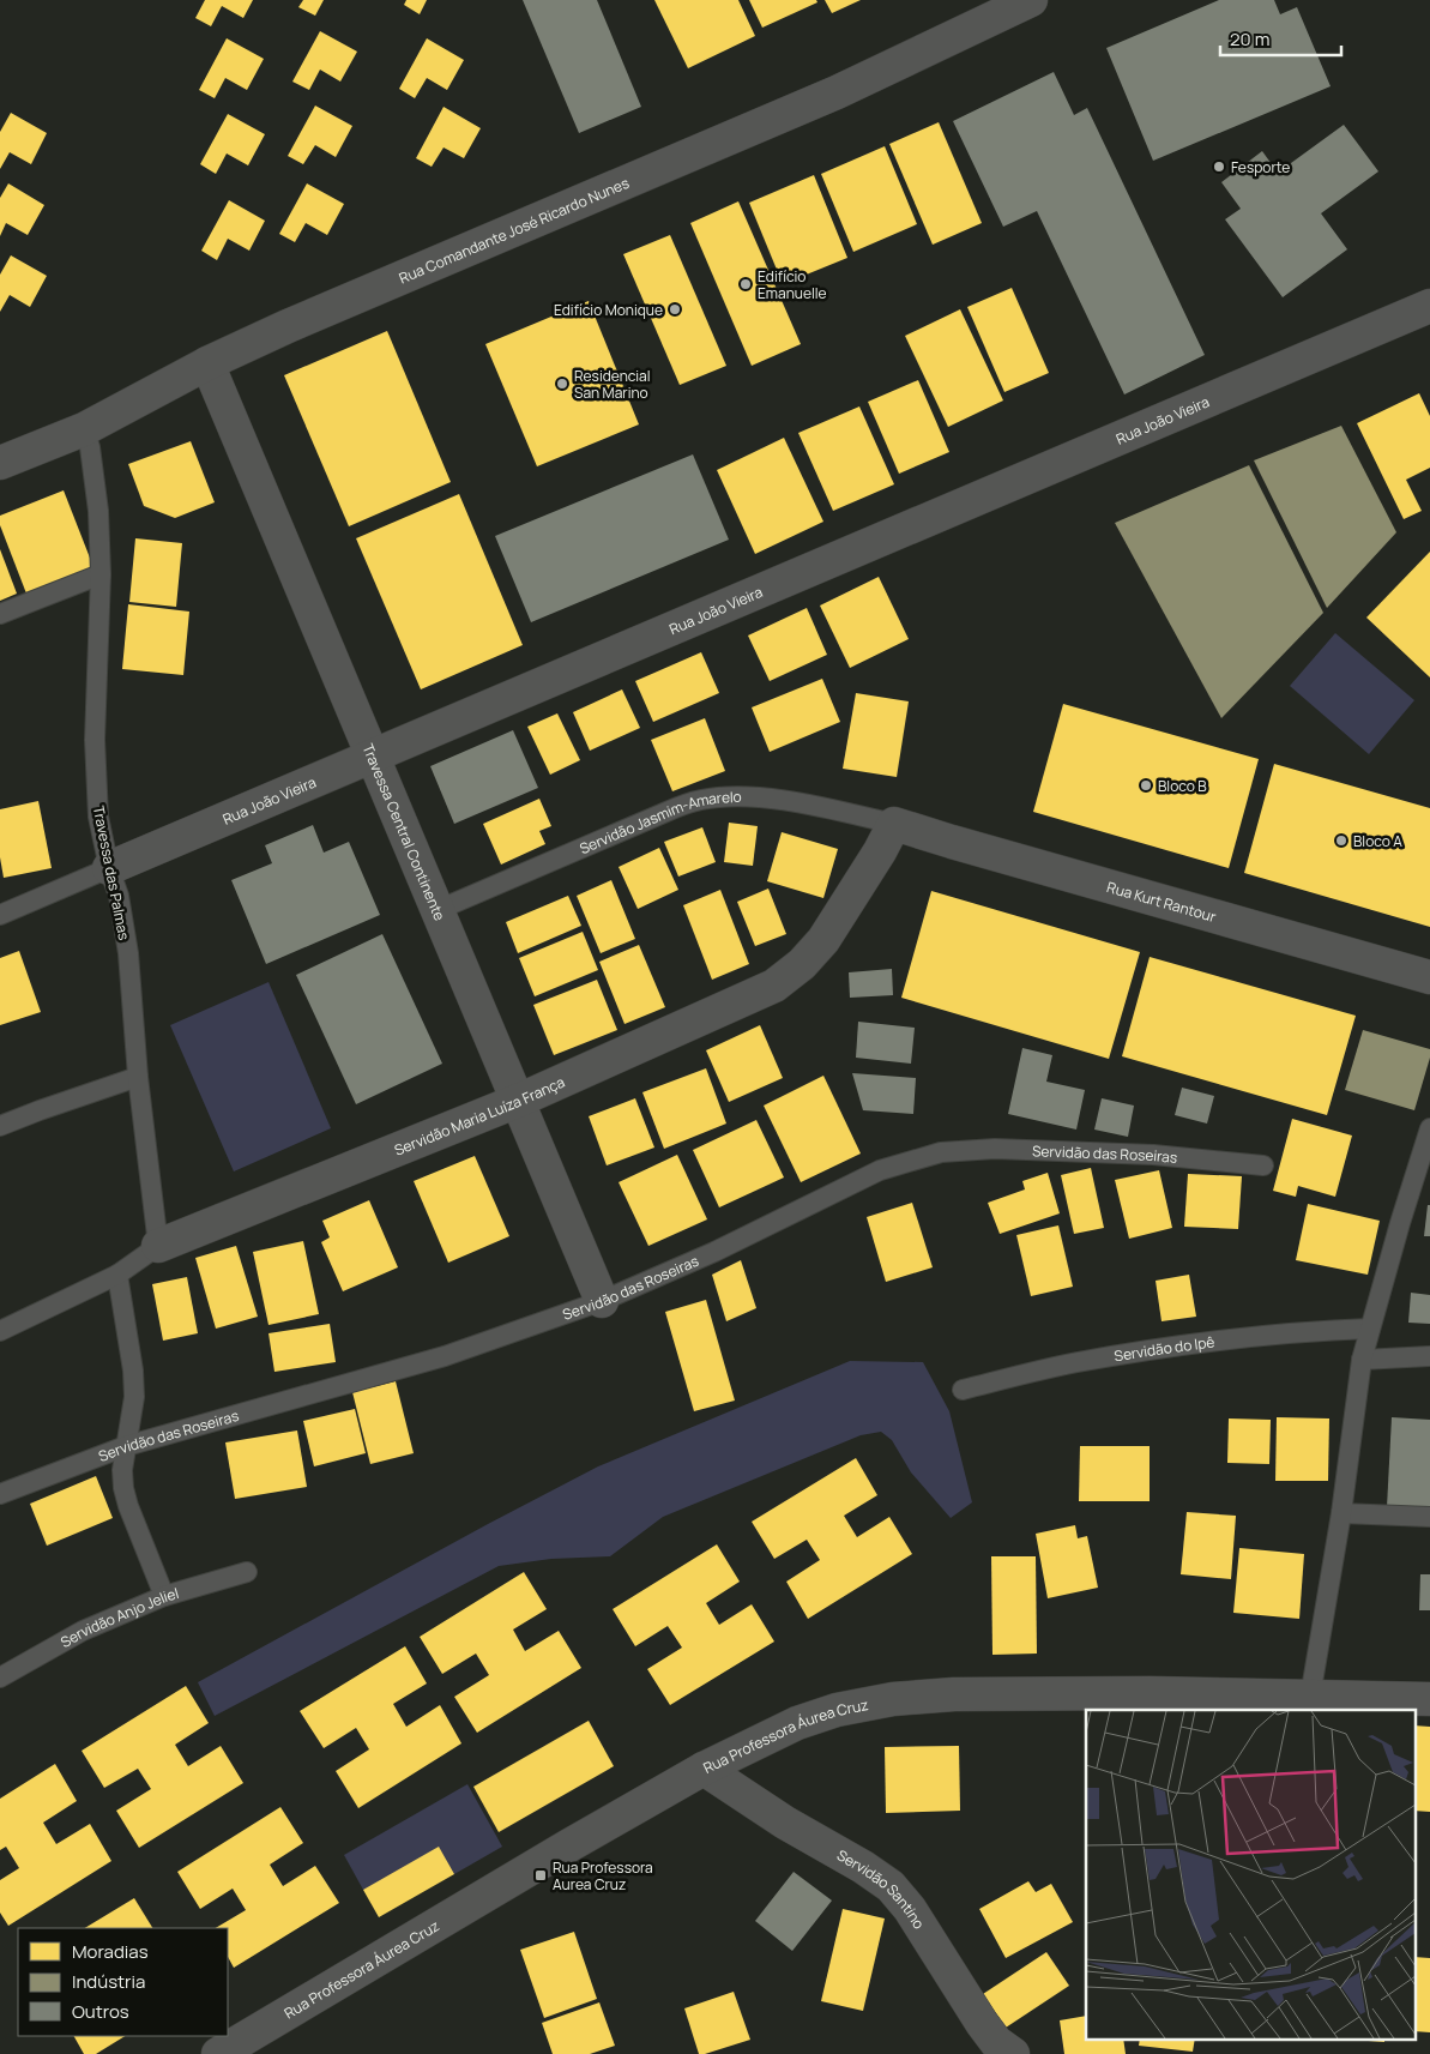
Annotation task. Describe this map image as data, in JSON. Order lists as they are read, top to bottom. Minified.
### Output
{"streets":{"street":["Rua Comandante José Ricardo Nunes","Rua João Vieira","Travessa Central Continente","Rua Kurt Rantour","Servidão Maria Luíza França","Rua Professora Áurea Cruz","Servidão Santino"],"lane":["Servidão Jasmim-Amarelo","Travessa das Palmas","Servidão das Roseiras","Servidão do Ipê","Servidão Anjo Jeliel"]},"crossings":[["Rua Comandante José Ricardo Nunes","Travessa Central Continente"],["Rua Comandante José Ricardo Nunes","Travessa das Palmas"],["Rua João Vieira","Travessa Central Continente"],["Rua João Vieira","Travessa das Palmas"],["Servidão Jasmim-Amarelo","Travessa Central Continente"],["Servidão Jasmim-Amarelo","Rua Kurt Rantour"],["Servidão Jasmim-Amarelo","Servidão Maria Luíza França"],["Travessa Central Continente","Servidão Maria Luíza França"],["Travessa Central Continente","Servidão das Roseiras"],["Travessa das Palmas","Servidão Maria Luíza França"],["Rua Kurt Rantour","Servidão Maria Luíza França"],["Rua Professora Áurea Cruz","Servidão Santino"]],"places":{"other":["Fesporte","Edifício Emanuelle","Edifício Monique","Residencial San Marino","Bloco B","Bloco A"],"transit":["Rua Professora Aurea Cruz"]},"legend":["Moradias","Indústria","Outros"],"scale_bar":"20 m"}
